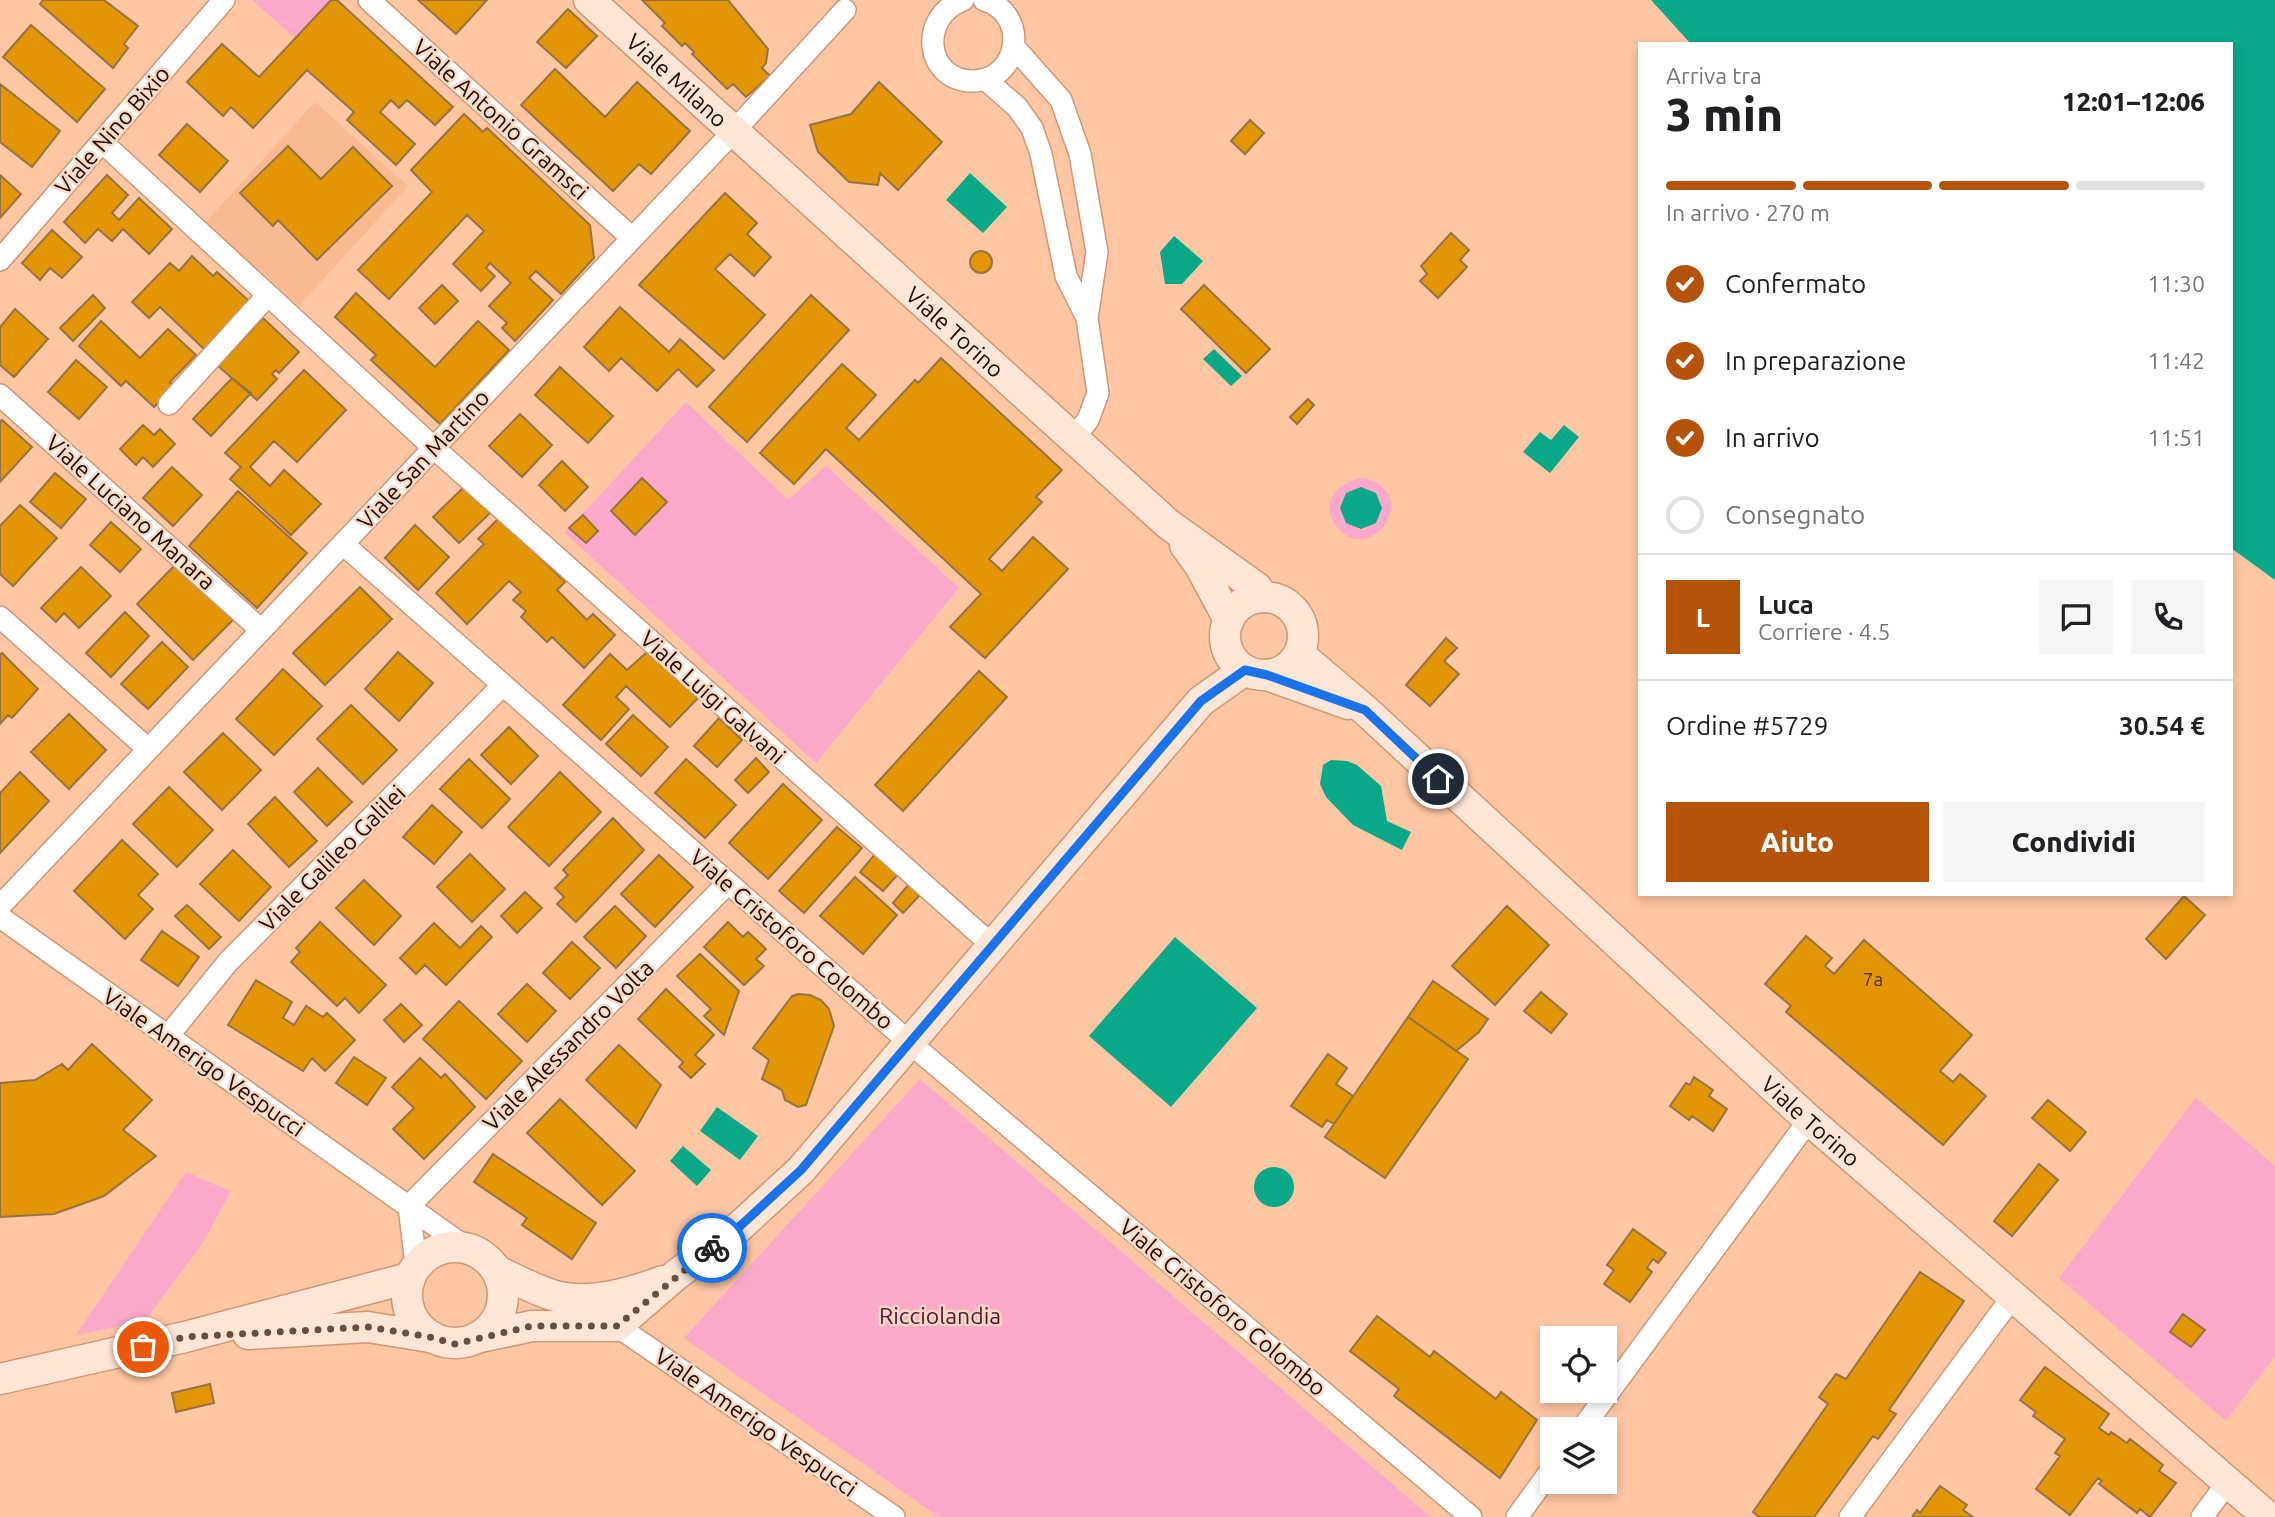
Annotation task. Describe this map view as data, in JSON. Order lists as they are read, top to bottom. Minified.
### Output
{"streets":{"street":["Viale Milano","Viale Antonio Gramsci","Viale Nino Bixio","Viale Torino","Viale San Martino","Viale Luciano Manara","Viale Luigi Galvani","Viale Galileo Galilei","Viale Cristoforo Colombo","Viale Alessandro Volta","Viale Amerigo Vespucci"]},"crossings":[["Viale Milano","Viale Torino"],["Viale Milano","Viale San Martino"],["Viale Antonio Gramsci","Viale San Martino"],["Viale Nino Bixio","Viale Luigi Galvani"],["Viale Torino","Viale San Martino"],["Viale San Martino","Viale Luciano Manara"],["Viale San Martino","Viale Luigi Galvani"],["Viale San Martino","Viale Cristoforo Colombo"],["Viale Galileo Galilei","Viale Cristoforo Colombo"],["Viale Galileo Galilei","Viale Amerigo Vespucci"],["Viale Cristoforo Colombo","Viale Alessandro Volta"],["Viale Alessandro Volta","Viale Amerigo Vespucci"]],"parks":["Ricciolandia"],"house_numbers":["7a"],"page":{"heading":["3 min","Arriva tra","12:01–12:06"],"panel":["Luca","Corriere · 4.5","Ordine #5729","30.54 €"],"bar":"In arrivo · 270 m","list":[["Confermato","11:30"],["In preparazione","11:42"],["In arrivo","11:51"],"Consegnato"],"round":"L","buttons":["Aiuto","Condividi"]}}
